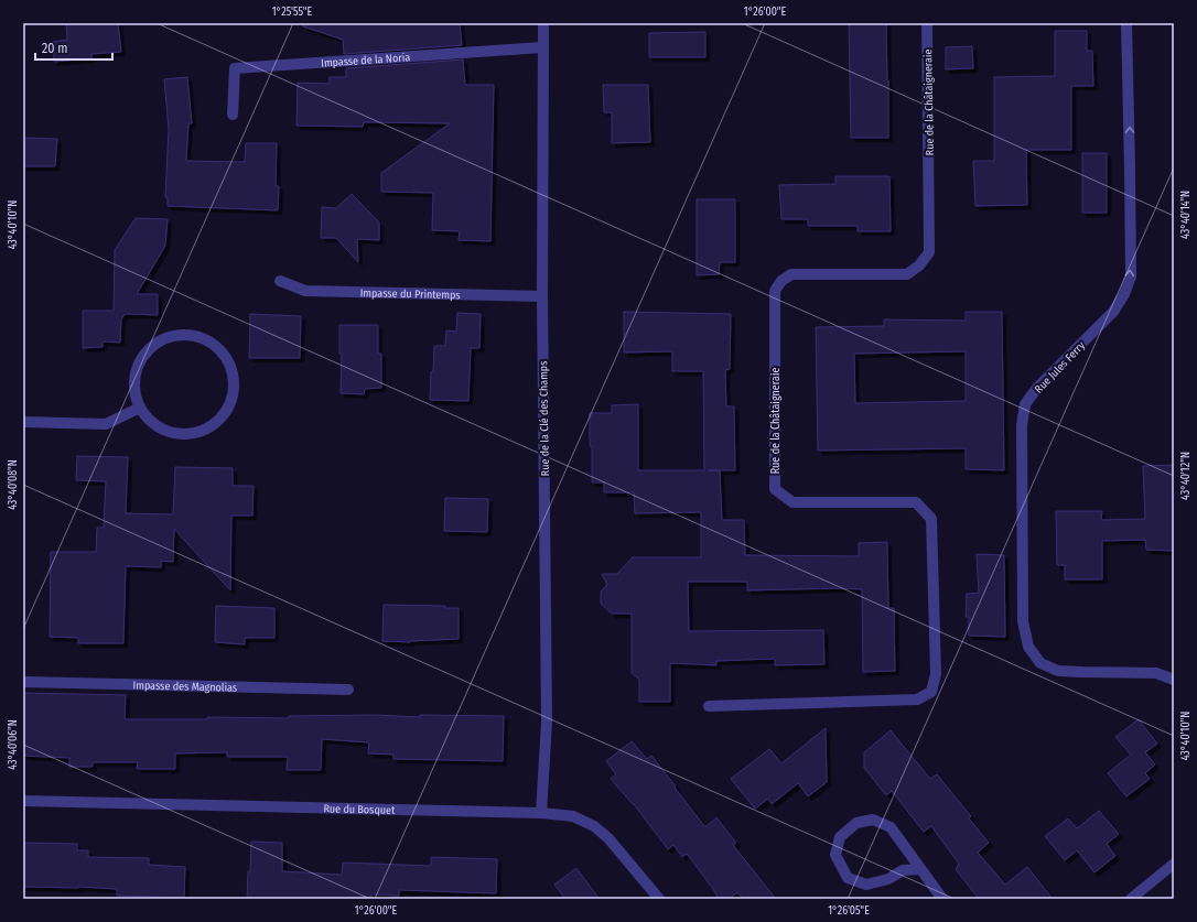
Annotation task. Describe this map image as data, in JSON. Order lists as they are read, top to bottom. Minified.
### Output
{"streets":{"street":["Impasse de la Noria","Rue de la Châtaigneraie","Impasse du Printemps","Rue Jules Ferry","Rue de la Clé des Champs","Impasse des Magnolias","Rue du Bosquet"]},"crossings":[["Impasse de la Noria","Rue de la Clé des Champs"],["Impasse du Printemps","Rue de la Clé des Champs"],["Rue de la Clé des Champs","Rue du Bosquet"]],"one_way":["Rue Jules Ferry"],"scale_bar":"20 m","coordinates":["1°25'55\"E","1°26'00\"E","43°40'14\"N","43°40'10\"N","43°40'12\"N","43°40'08\"N","43°40'06\"N","1°26'05\"E"]}
